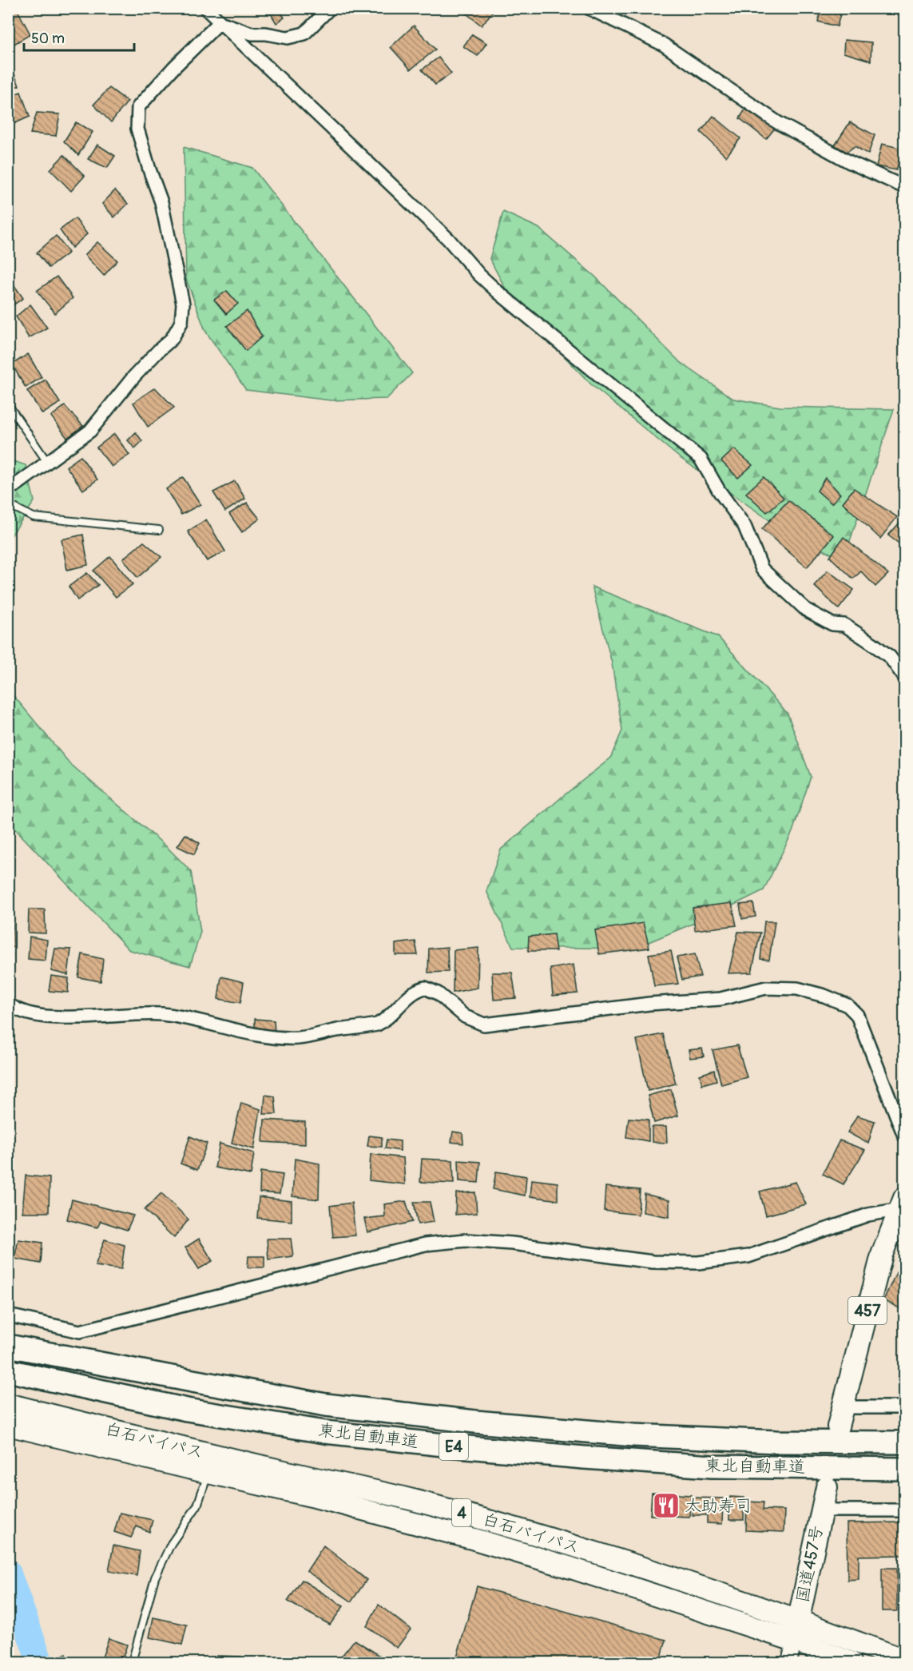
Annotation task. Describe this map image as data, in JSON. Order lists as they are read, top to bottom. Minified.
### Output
{"streets":{"highway":["457","東北自動車道","白石バイパス","E4","4","国道457号"]},"crossings":[["白石バイパス","国道457号"]],"places":{"restaurant":["太助寿司"]},"scale_bar":"50 m"}
